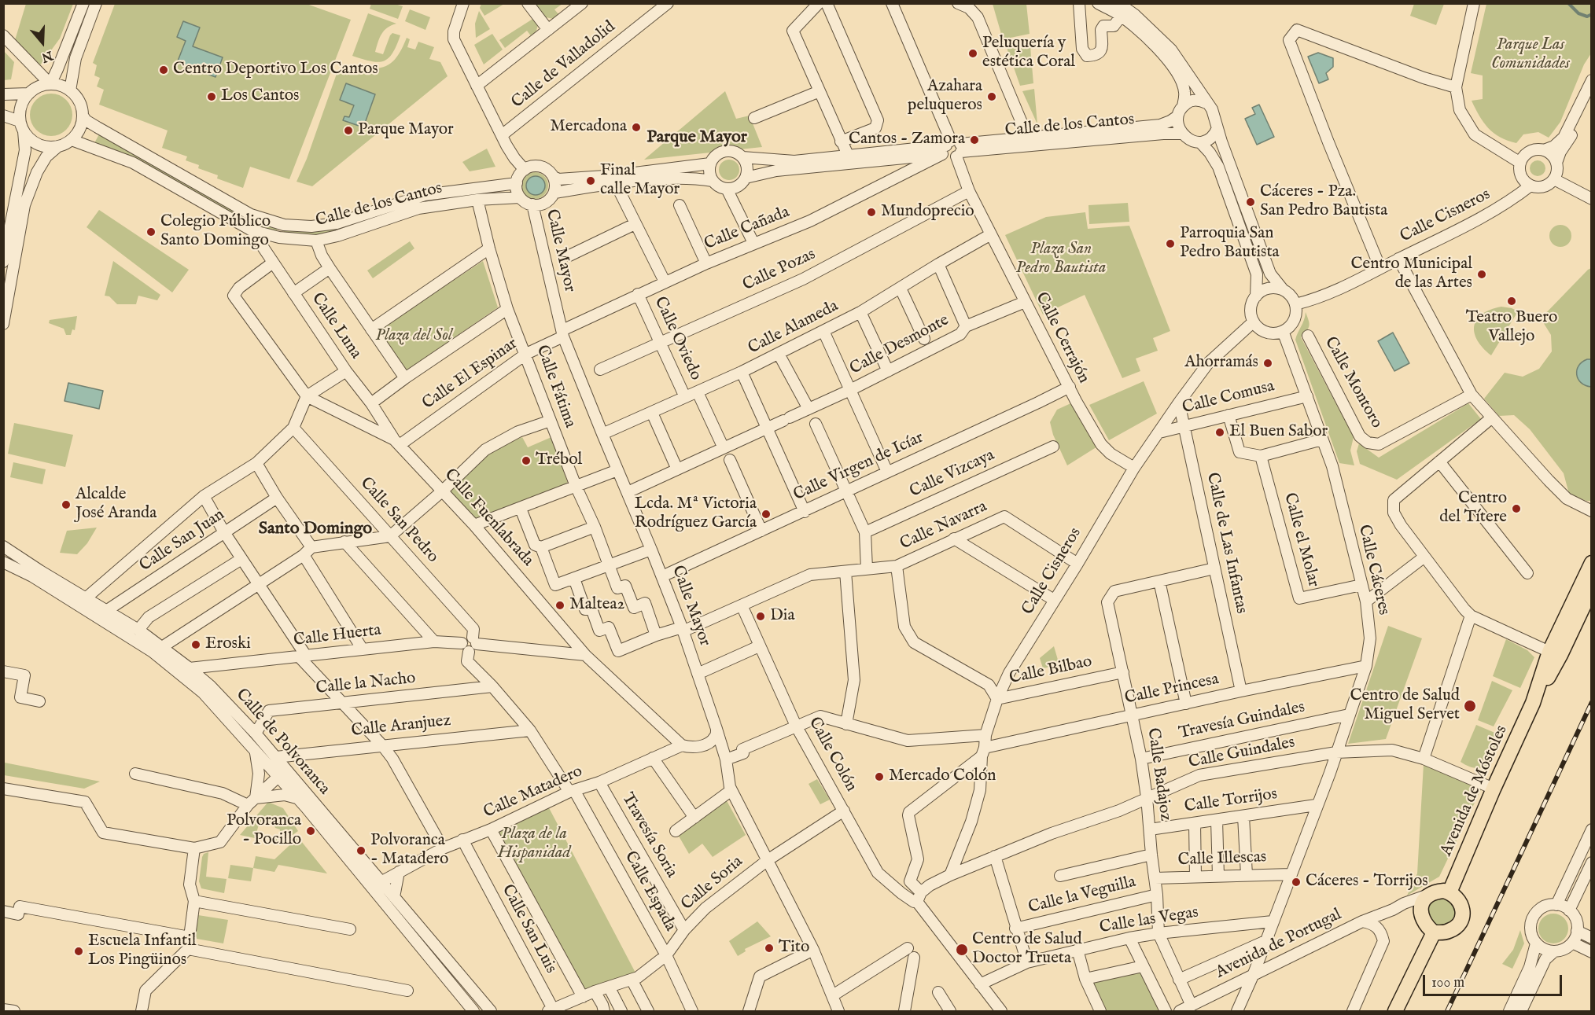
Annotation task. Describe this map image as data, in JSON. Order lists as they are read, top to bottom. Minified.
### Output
{"streets":{"main road":["Avenida de Móstoles"],"street":["Calle de Valladolid","Calle de los Cantos","Calle Cisneros","Calle Cañada","Calle Mayor","Calle Pozas","Calle Luna","Calle Alameda","Calle Cerrajón","Calle Oviedo","Calle Desmonte","Calle El Espinar","Calle Montoro","Calle Fátima","Calle Comusa","Calle Virgen de Icíar","Calle Vizcaya","Calle Fuenlabrada","Calle San Pedro","Calle Navarra","Calle el Molar","Calle San Juan","Calle de Las Infantas","Calle Cáceres","Calle Huerta","Calle Bilbao","Calle la Nacho","Calle Princesa","Travesía Guindales","Calle Aranjuez","Calle de Polvoranca","Calle Guindales","Calle Colón","Calle Badajoz","Calle Matadero","Calle Torrijos","Travesía Soria","Calle Illescas","Calle Soria","Calle Espada","Calle la Veguilla","Calle las Vegas","Calle San Luis","Avenida de Portugal"]},"crossings":[["Calle de los Cantos","Calle Cañada"],["Calle de los Cantos","Calle Mayor"],["Calle de los Cantos","Calle Luna"],["Calle de los Cantos","Calle Cerrajón"],["Calle de los Cantos","Calle Fátima"],["Calle Cisneros","Calle Cerrajón"],["Calle Cisneros","Calle Comusa"],["Calle Cisneros","Calle Navarra"],["Calle Cisneros","Calle de Las Infantas"],["Calle Cisneros","Calle Cáceres"],["Calle Cisneros","Calle Bilbao"],["Calle Cisneros","Calle Princesa"],["Calle Cisneros","Calle Guindales"],["Calle Cañada","Calle Mayor"],["Calle Cañada","Calle Cerrajón"],["Calle Cañada","Calle Oviedo"],["Calle Cañada","Calle El Espinar"],["Calle Mayor","Calle Alameda"],["Calle Mayor","Calle Desmonte"],["Calle Mayor","Calle El Espinar"],["Calle Mayor","Calle Virgen de Icíar"],["Calle Mayor","Calle Soria"],["Calle Pozas","Calle Cerrajón"],["Calle Pozas","Calle Oviedo"],["Calle Luna","Calle El Espinar"],["Calle Luna","Calle Fuenlabrada"],["Calle Alameda","Calle Cerrajón"],["Calle Alameda","Calle Oviedo"],["Calle Cerrajón","Calle Desmonte"],["Calle Cerrajón","Calle Virgen de Icíar"],["Calle El Espinar","Calle Fátima"],["Calle El Espinar","Calle Fuenlabrada"],["Calle Comusa","Calle de Las Infantas"],["Calle Comusa","Calle Cáceres"],["Calle Fuenlabrada","Calle Huerta"],["Calle Fuenlabrada","Calle Matadero"],["Calle San Pedro","Calle Huerta"],["Calle San Pedro","Calle Espada"],["Calle Navarra","Calle Bilbao"],["Calle el Molar","Calle Cáceres"],["Calle San Juan","Calle de Polvoranca"],["Calle de Las Infantas","Calle Princesa"],["Calle de Las Infantas","Calle Badajoz"],["Calle Cáceres","Calle Princesa"],["Calle Cáceres","Travesía Guindales"],["Calle Cáceres","Calle Guindales"],["Calle Cáceres","Calle Torrijos"],["Calle Cáceres","Calle Illescas"],["Calle Cáceres","Calle las Vegas"],["Calle Cáceres","Avenida de Portugal"],["Calle Huerta","Calle de Polvoranca"],["Calle Huerta","Calle Espada"],["Calle Bilbao","Calle Badajoz"],["Calle la Nacho","Calle de Polvoranca"],["Calle la Nacho","Calle Espada"],["Calle Princesa","Calle Badajoz"],["Travesía Guindales","Calle Badajoz"],["Calle Aranjuez","Calle de Polvoranca"],["Calle Aranjuez","Calle Espada"],["Calle de Polvoranca","Calle Matadero"],["Calle Guindales","Calle Colón"],["Calle Guindales","Calle Badajoz"],["Calle Guindales","Avenida de Móstoles"],["Calle Colón","Calle Soria"],["Calle Badajoz","Calle Torrijos"],["Calle Badajoz","Calle Illescas"],["Calle Badajoz","Calle la Veguilla"],["Calle Badajoz","Calle las Vegas"],["Calle Badajoz","Avenida de Portugal"],["Avenida de Móstoles","Avenida de Portugal"],["Calle Matadero","Travesía Soria"],["Calle Matadero","Calle Espada"],["Calle Matadero","Calle San Luis"],["Travesía Soria","Calle Soria"],["Calle Soria","Calle Espada"],["Calle Soria","Calle San Luis"]],"districts":["Parque Mayor","Santo Domingo"],"parks":["Parque Las Comunidades","Plaza San Pedro Bautista","Plaza del Sol","Plaza de la Hispanidad"],"places":["Peluquería y estética Coral","Centro Deportivo Los Cantos","Los Cantos","Azahara peluqueros","Mercadona","Parque Mayor","Cantos - Zamora","Final calle Mayor","Cáceres - Pza. San Pedro Bautista","Mundoprecio","Colegio Público Santo Domingo","Parroquia San Pedro Bautista","Centro Municipal de las Artes","Teatro Buero Vallejo","Ahorramás","El Buen Sabor","Trébol","Alcalde José Aranda","Centro del Títere","Lcda. Mª Victoria Rodríguez García","Maltea2","Dia","Eroski","Centro de Salud Miguel Servet","Mercado Colón","Polvoranca - Pocillo","Polvoranca - Matadero","Cáceres - Torrijos","Tito","Centro de Salud Doctor Trueta","Escuela Infantil Los Pingüinos"],"scale_bar":"100 m","north":"bottom"}
